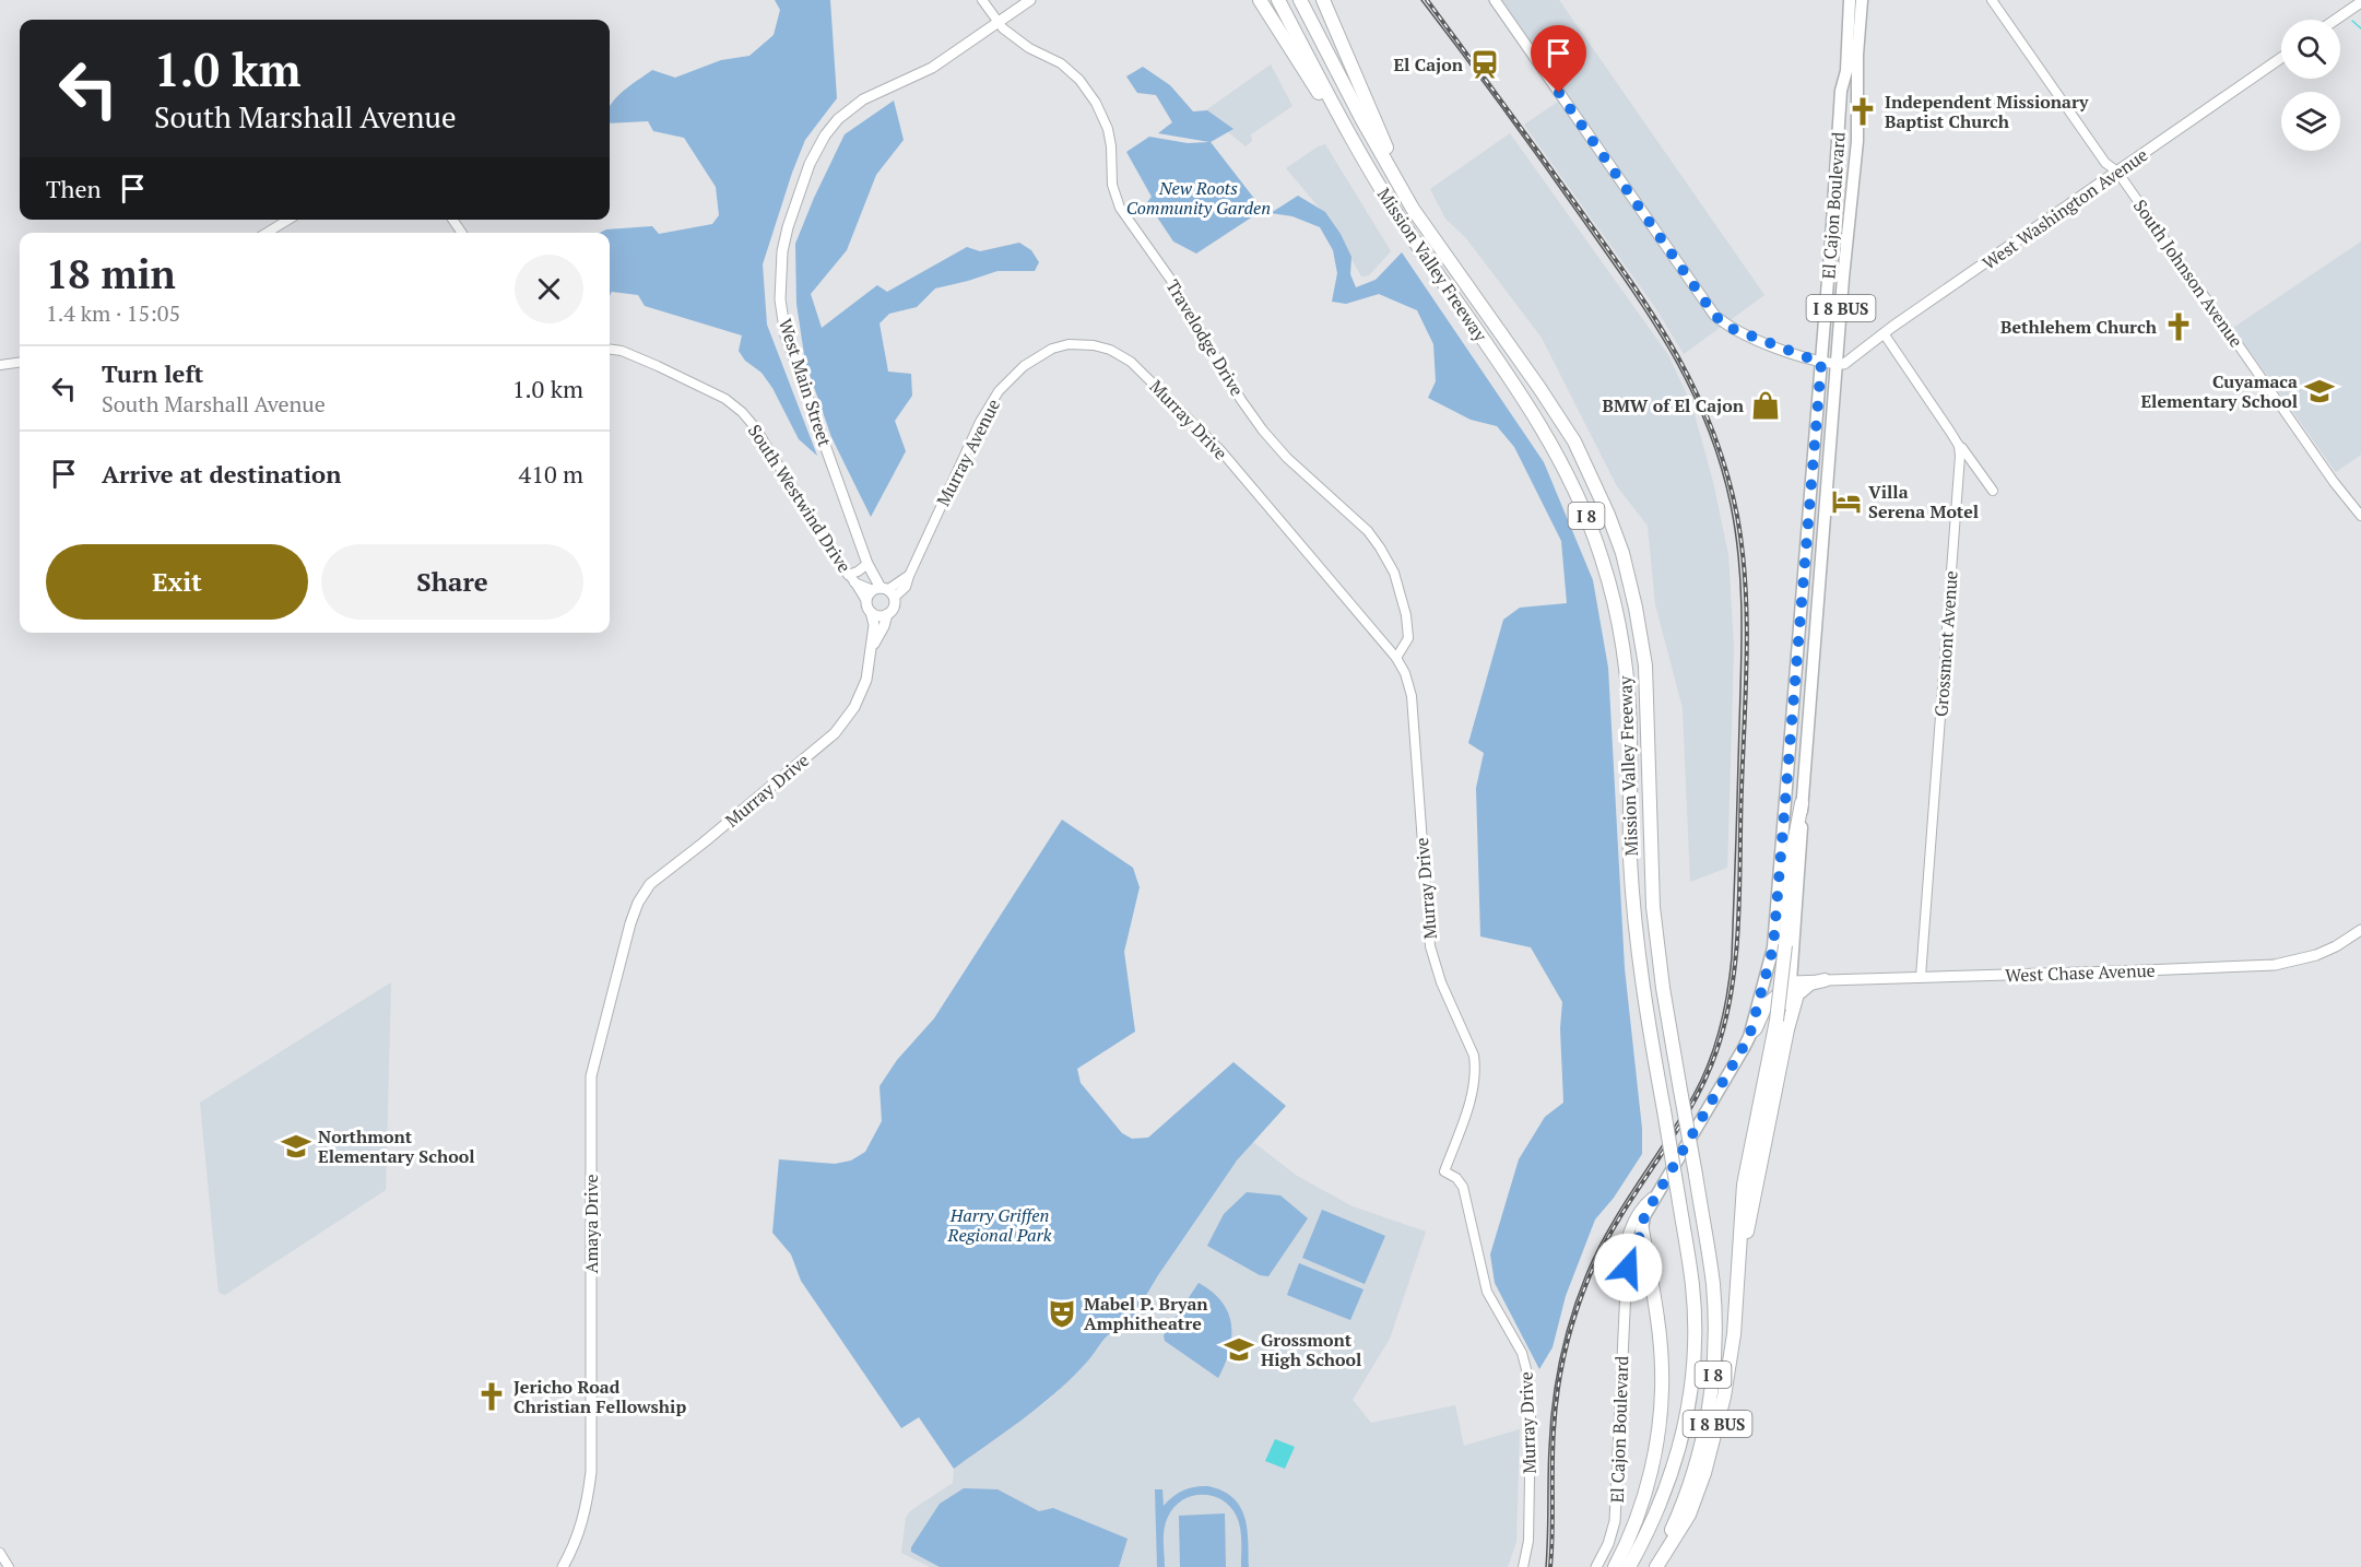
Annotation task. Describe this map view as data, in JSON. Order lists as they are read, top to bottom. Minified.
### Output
{"streets":{"highway":["Mission Valley Freeway","I 8 BUS","I 8"],"main road":["El Cajon Boulevard","West Washington Avenue","West Main Street","Murray Drive","Murray Avenue","West Chase Avenue","Amaya Drive"],"street":["South Johnson Avenue","Travelodge Drive","South Westwind Drive","Grossmont Avenue"]},"crossings":[["El Cajon Boulevard","West Washington Avenue"],["El Cajon Boulevard","I 8 BUS"],["El Cajon Boulevard","West Chase Avenue"],["West Washington Avenue","South Johnson Avenue"],["Mission Valley Freeway","I 8 BUS"],["Travelodge Drive","West Main Street"],["Travelodge Drive","Murray Drive"],["West Main Street","Murray Avenue"],["West Main Street","South Westwind Drive"],["Murray Drive","Murray Avenue"],["Murray Drive","Amaya Drive"],["Murray Avenue","South Westwind Drive"],["Grossmont Avenue","West Chase Avenue"]],"parks":["New Roots Community Garden","Harry Griffen Regional Park"],"places":{"station":["El Cajon"],"church":["Independent Missionary Baptist Church","Bethlehem Church","Jericho Road Christian Fellowship"],"school or university":["Cuyamaca Elementary School","Northmont Elementary School","Grossmont High School"],"shop":["BMW of El Cajon"],"hotel":["Villa Serena Motel"],"theatre":["Mabel P. Bryan Amphitheatre"]},"page":{"turn":["1.0 km","South Marshall Avenue"],"then":"Then","heading":["18 min","1.4 km · 15:05"],"list":[{"name":"Turn left","note":"South Marshall Avenue","value":"1.0 km"},{"name":"Arrive at destination","value":"410 m"}],"buttons":["Exit","Share"]}}
